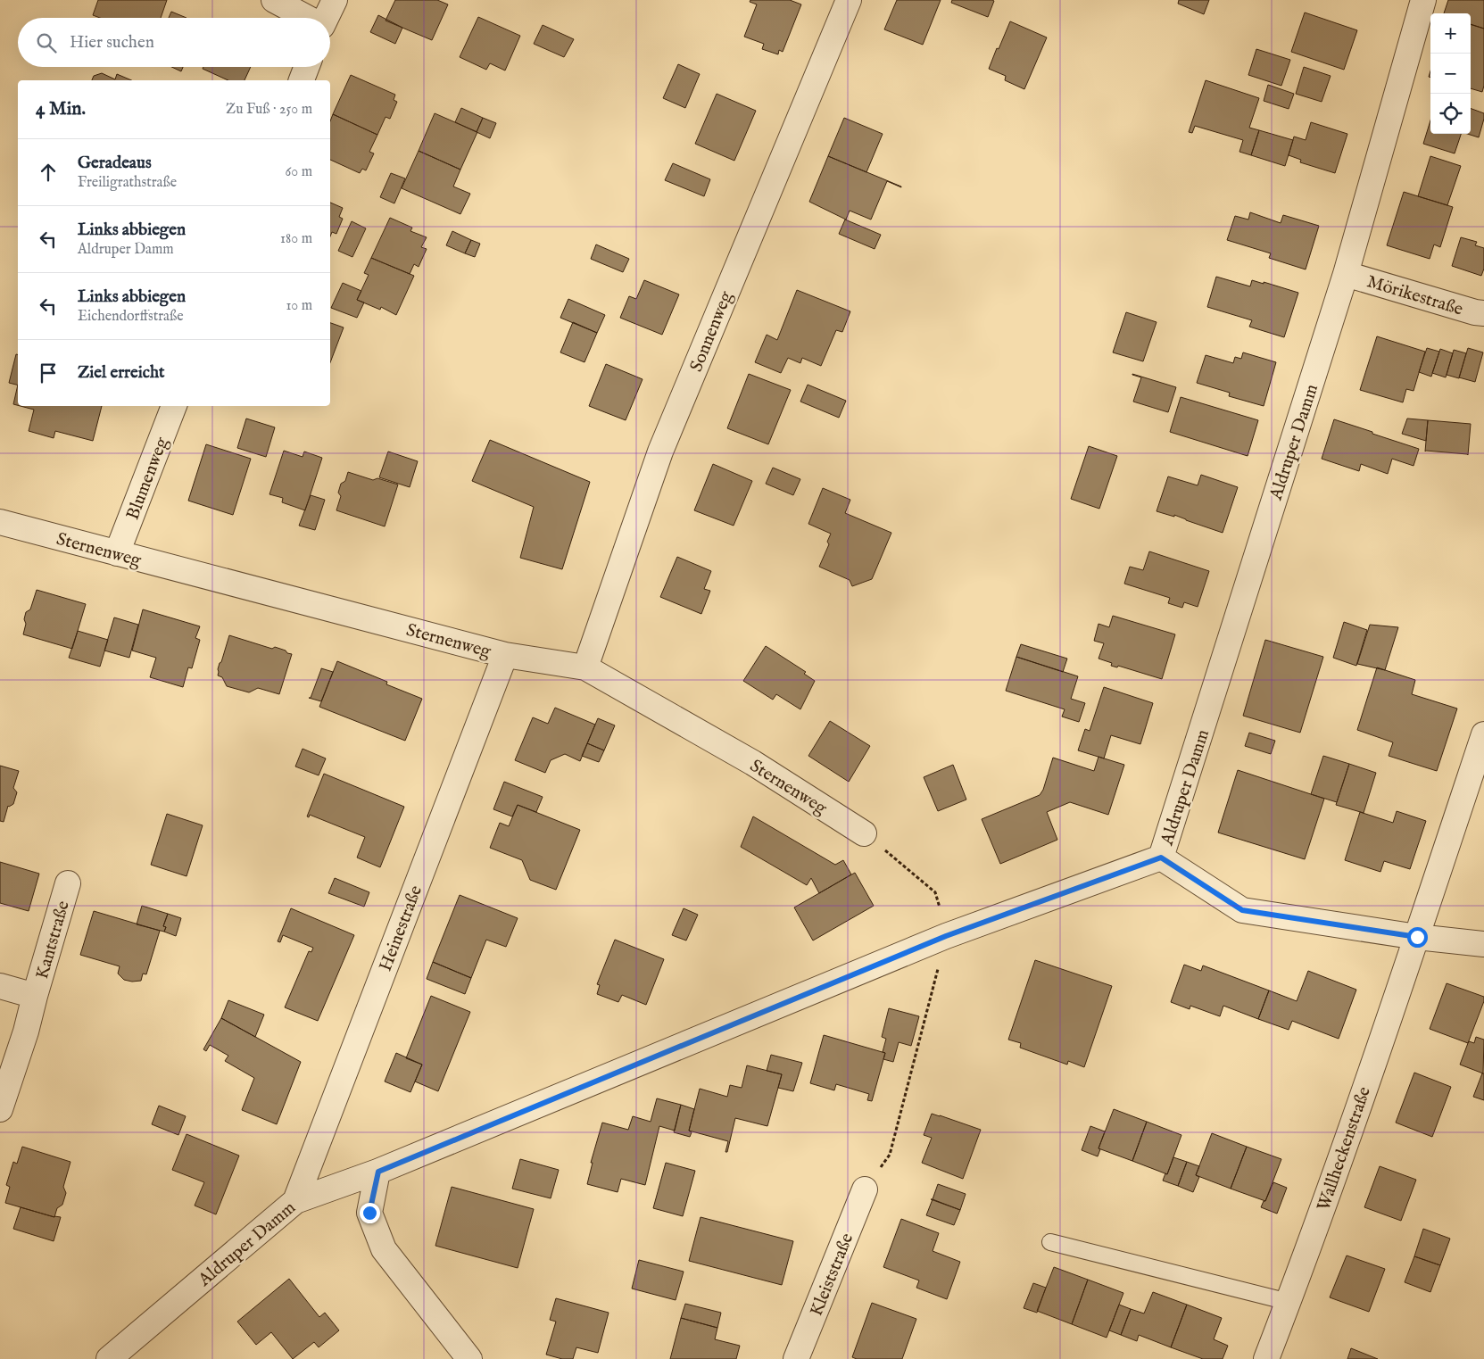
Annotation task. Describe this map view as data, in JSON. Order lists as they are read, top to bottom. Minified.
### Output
{"streets":{"street":["Mörikestraße","Sonnenweg","Aldruper Damm","Blumenweg","Sternenweg","Heinestraße","Kantstraße","Wallheckenstraße","Kleiststraße"]},"crossings":[["Mörikestraße","Aldruper Damm"],["Sonnenweg","Sternenweg"],["Aldruper Damm","Heinestraße"],["Blumenweg","Sternenweg"],["Sternenweg","Heinestraße"]],"page":{"map_buttons":["+","−"],"search":"Hier suchen","heading":["4 Min.","Zu Fuß · 250 m"],"list":[["Geradeaus","Freiligrathstraße","60 m"],["Links abbiegen","Aldruper Damm","180 m"],["Links abbiegen","Eichendorffstraße","10 m"],"Ziel erreicht"]}}
